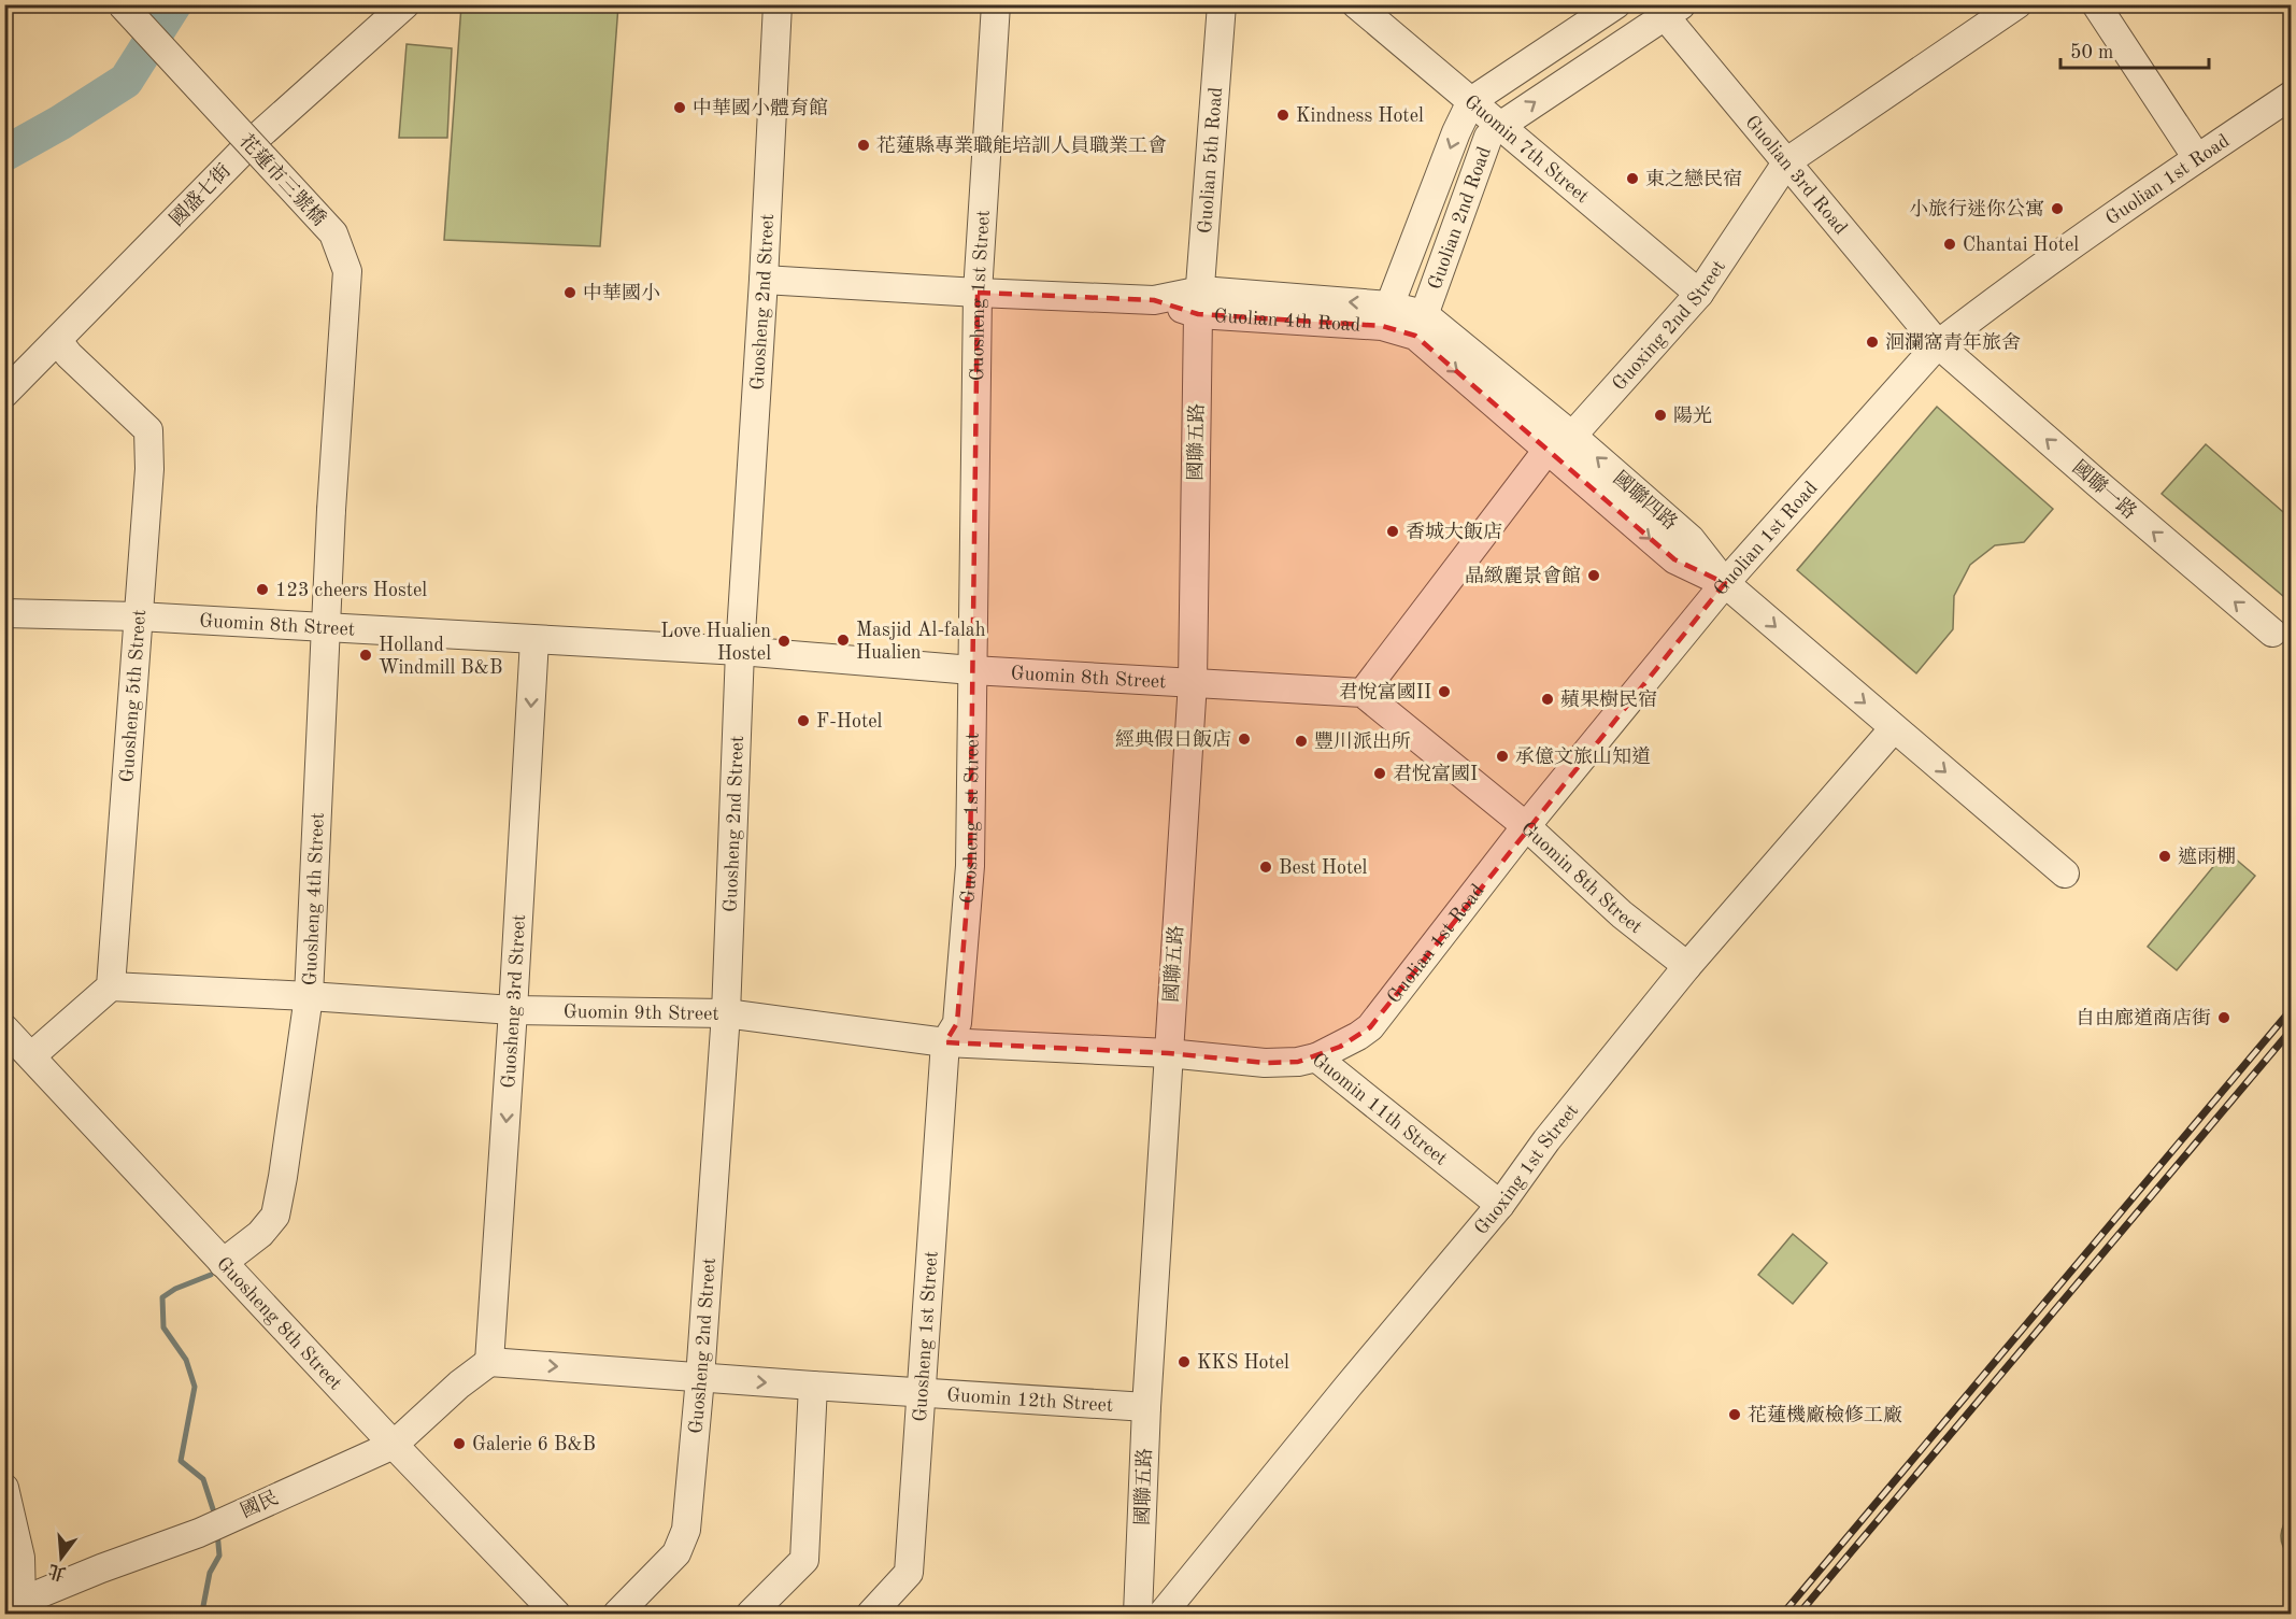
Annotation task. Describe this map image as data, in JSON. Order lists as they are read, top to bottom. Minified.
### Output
{"streets":{"street":["Guomin 7th Street","Guolian 5th Road","Guolian 3rd Road","花蓮市三號橋","Guolian 1st Road","國盛七街","Guolian 2nd Road","Guosheng 1st Street","Guosheng 2nd Street","Guolian 4th Road","Guoxing 2nd Street","國聯五路","國聯一路","國聯四路","Guomin 8th Street","Guosheng 5th Street","Guosheng 4th Street","Guosheng 3rd Street","Guomin 9th Street","Guomin 11th Street","Guoxing 1st Street","Guosheng 8th Street","Guomin 12th Street","國民"]},"crossings":[["Guomin 7th Street","Guolian 2nd Road"],["Guomin 7th Street","Guoxing 2nd Street"],["Guolian 5th Road","Guolian 4th Road"],["Guolian 5th Road","國聯五路"],["Guolian 5th Road","國聯四路"],["Guolian 3rd Road","Guolian 1st Road"],["Guolian 3rd Road","Guolian 2nd Road"],["Guolian 3rd Road","Guoxing 2nd Street"],["Guolian 3rd Road","國聯一路"],["花蓮市三號橋","Guosheng 4th Street"],["Guolian 1st Road","國聯一路"],["Guolian 1st Road","國聯四路"],["Guolian 1st Road","Guomin 8th Street"],["Guolian 1st Road","Guomin 11th Street"],["國盛七街","Guosheng 5th Street"],["Guolian 2nd Road","國聯四路"],["Guosheng 1st Street","Guolian 4th Road"],["Guosheng 1st Street","Guomin 8th Street"],["Guosheng 1st Street","Guomin 9th Street"],["Guosheng 1st Street","Guomin 12th Street"],["Guosheng 2nd Street","Guolian 4th Road"],["Guosheng 2nd Street","Guomin 8th Street"],["Guosheng 2nd Street","Guomin 9th Street"],["Guosheng 2nd Street","Guomin 12th Street"],["Guolian 4th Road","國聯五路"],["Guolian 4th Road","國聯四路"],["Guoxing 2nd Street","國聯四路"],["Guoxing 2nd Street","Guomin 8th Street"],["國聯五路","國聯四路"],["國聯五路","Guomin 8th Street"],["國聯五路","Guomin 9th Street"],["國聯五路","Guomin 11th Street"],["國聯五路","Guomin 12th Street"],["國聯四路","Guoxing 1st Street"],["Guomin 8th Street","Guosheng 5th Street"],["Guomin 8th Street","Guosheng 4th Street"],["Guomin 8th Street","Guosheng 3rd Street"],["Guomin 8th Street","Guoxing 1st Street"],["Guosheng 5th Street","Guomin 9th Street"],["Guosheng 4th Street","Guomin 9th Street"],["Guosheng 4th Street","Guosheng 8th Street"],["Guosheng 3rd Street","Guomin 9th Street"],["Guosheng 3rd Street","Guomin 12th Street"],["Guosheng 3rd Street","國民"],["Guomin 9th Street","Guomin 11th Street"],["Guomin 11th Street","Guoxing 1st Street"],["Guosheng 8th Street","國民"],["Guomin 12th Street","國民"]],"one_way":["國聯一路","Guosheng 3rd Street","Guomin 12th Street"],"places":["中華國小體育館","Kindness Hotel","花蓮縣專業職能培訓人員職業工會","東之戀民宿","小旅行迷你公寓","Chantai Hotel","中華國小","洄瀾窩青年旅舍","陽光","香城大飯店","晶緻麗景會館","123 cheers Hostel","Masjid Al-falah Hualien","Love Hualien Hostel","Holland Windmill B&B","君悅富國II","蘋果樹民宿","F-Hotel","經典假日飯店","豐川派出所","承億文旅山知道","君悅富國I","遮雨棚","Best Hotel","自由廊道商店街","KKS Hotel","花蓮機廠檢修工廠","Galerie 6 B&B"],"scale_bar":"50 m","north":"bottom"}
